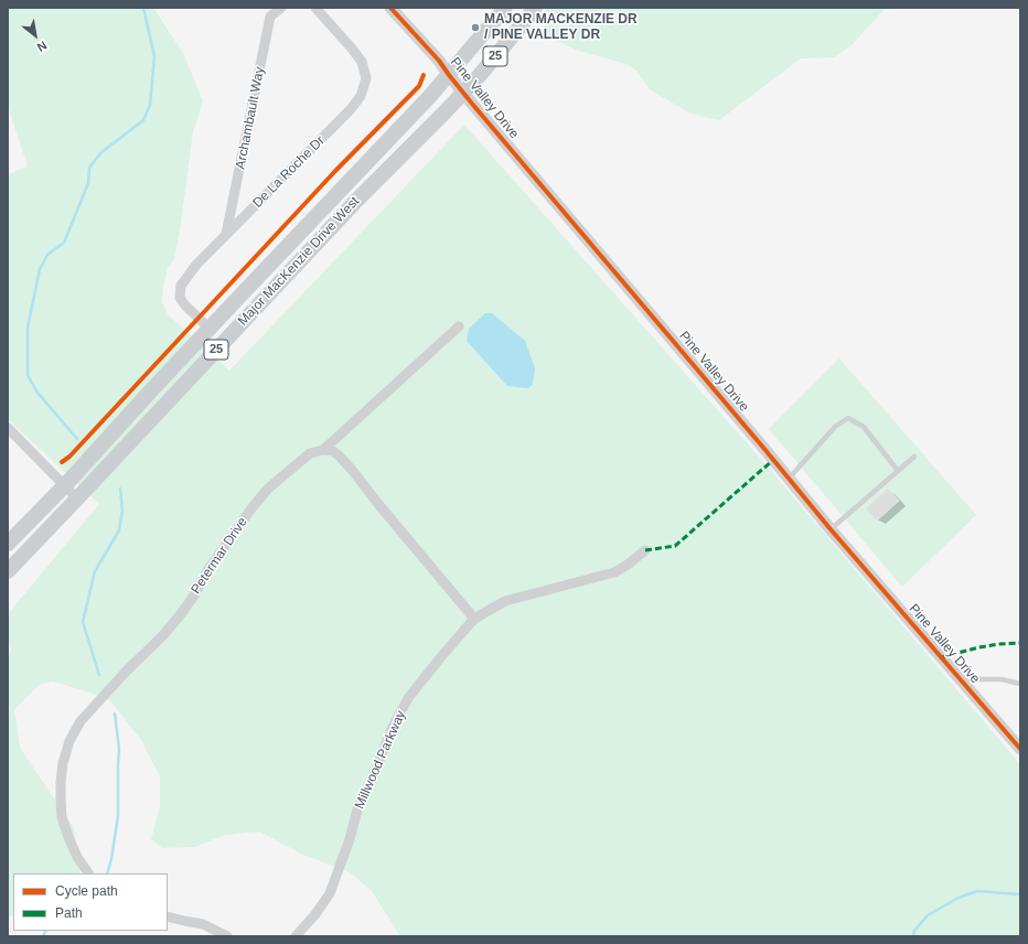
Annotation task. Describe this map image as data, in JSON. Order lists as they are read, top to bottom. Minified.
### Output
{"streets":{"main road":["25","Major MacKenzie Drive West"],"street":["Pine Valley Drive","Archambault Way","De La Roche Dr","Petermar Drive","Millwood Parkway"]},"crossings":[["Pine Valley Drive","Major MacKenzie Drive West"],["Archambault Way","De La Roche Dr"],["De La Roche Dr","Major MacKenzie Drive West"]],"places":["MAJOR MACKENZIE DR / PINE VALLEY DR"],"legend":["Cycle path","Path"],"north":"bottom right"}
